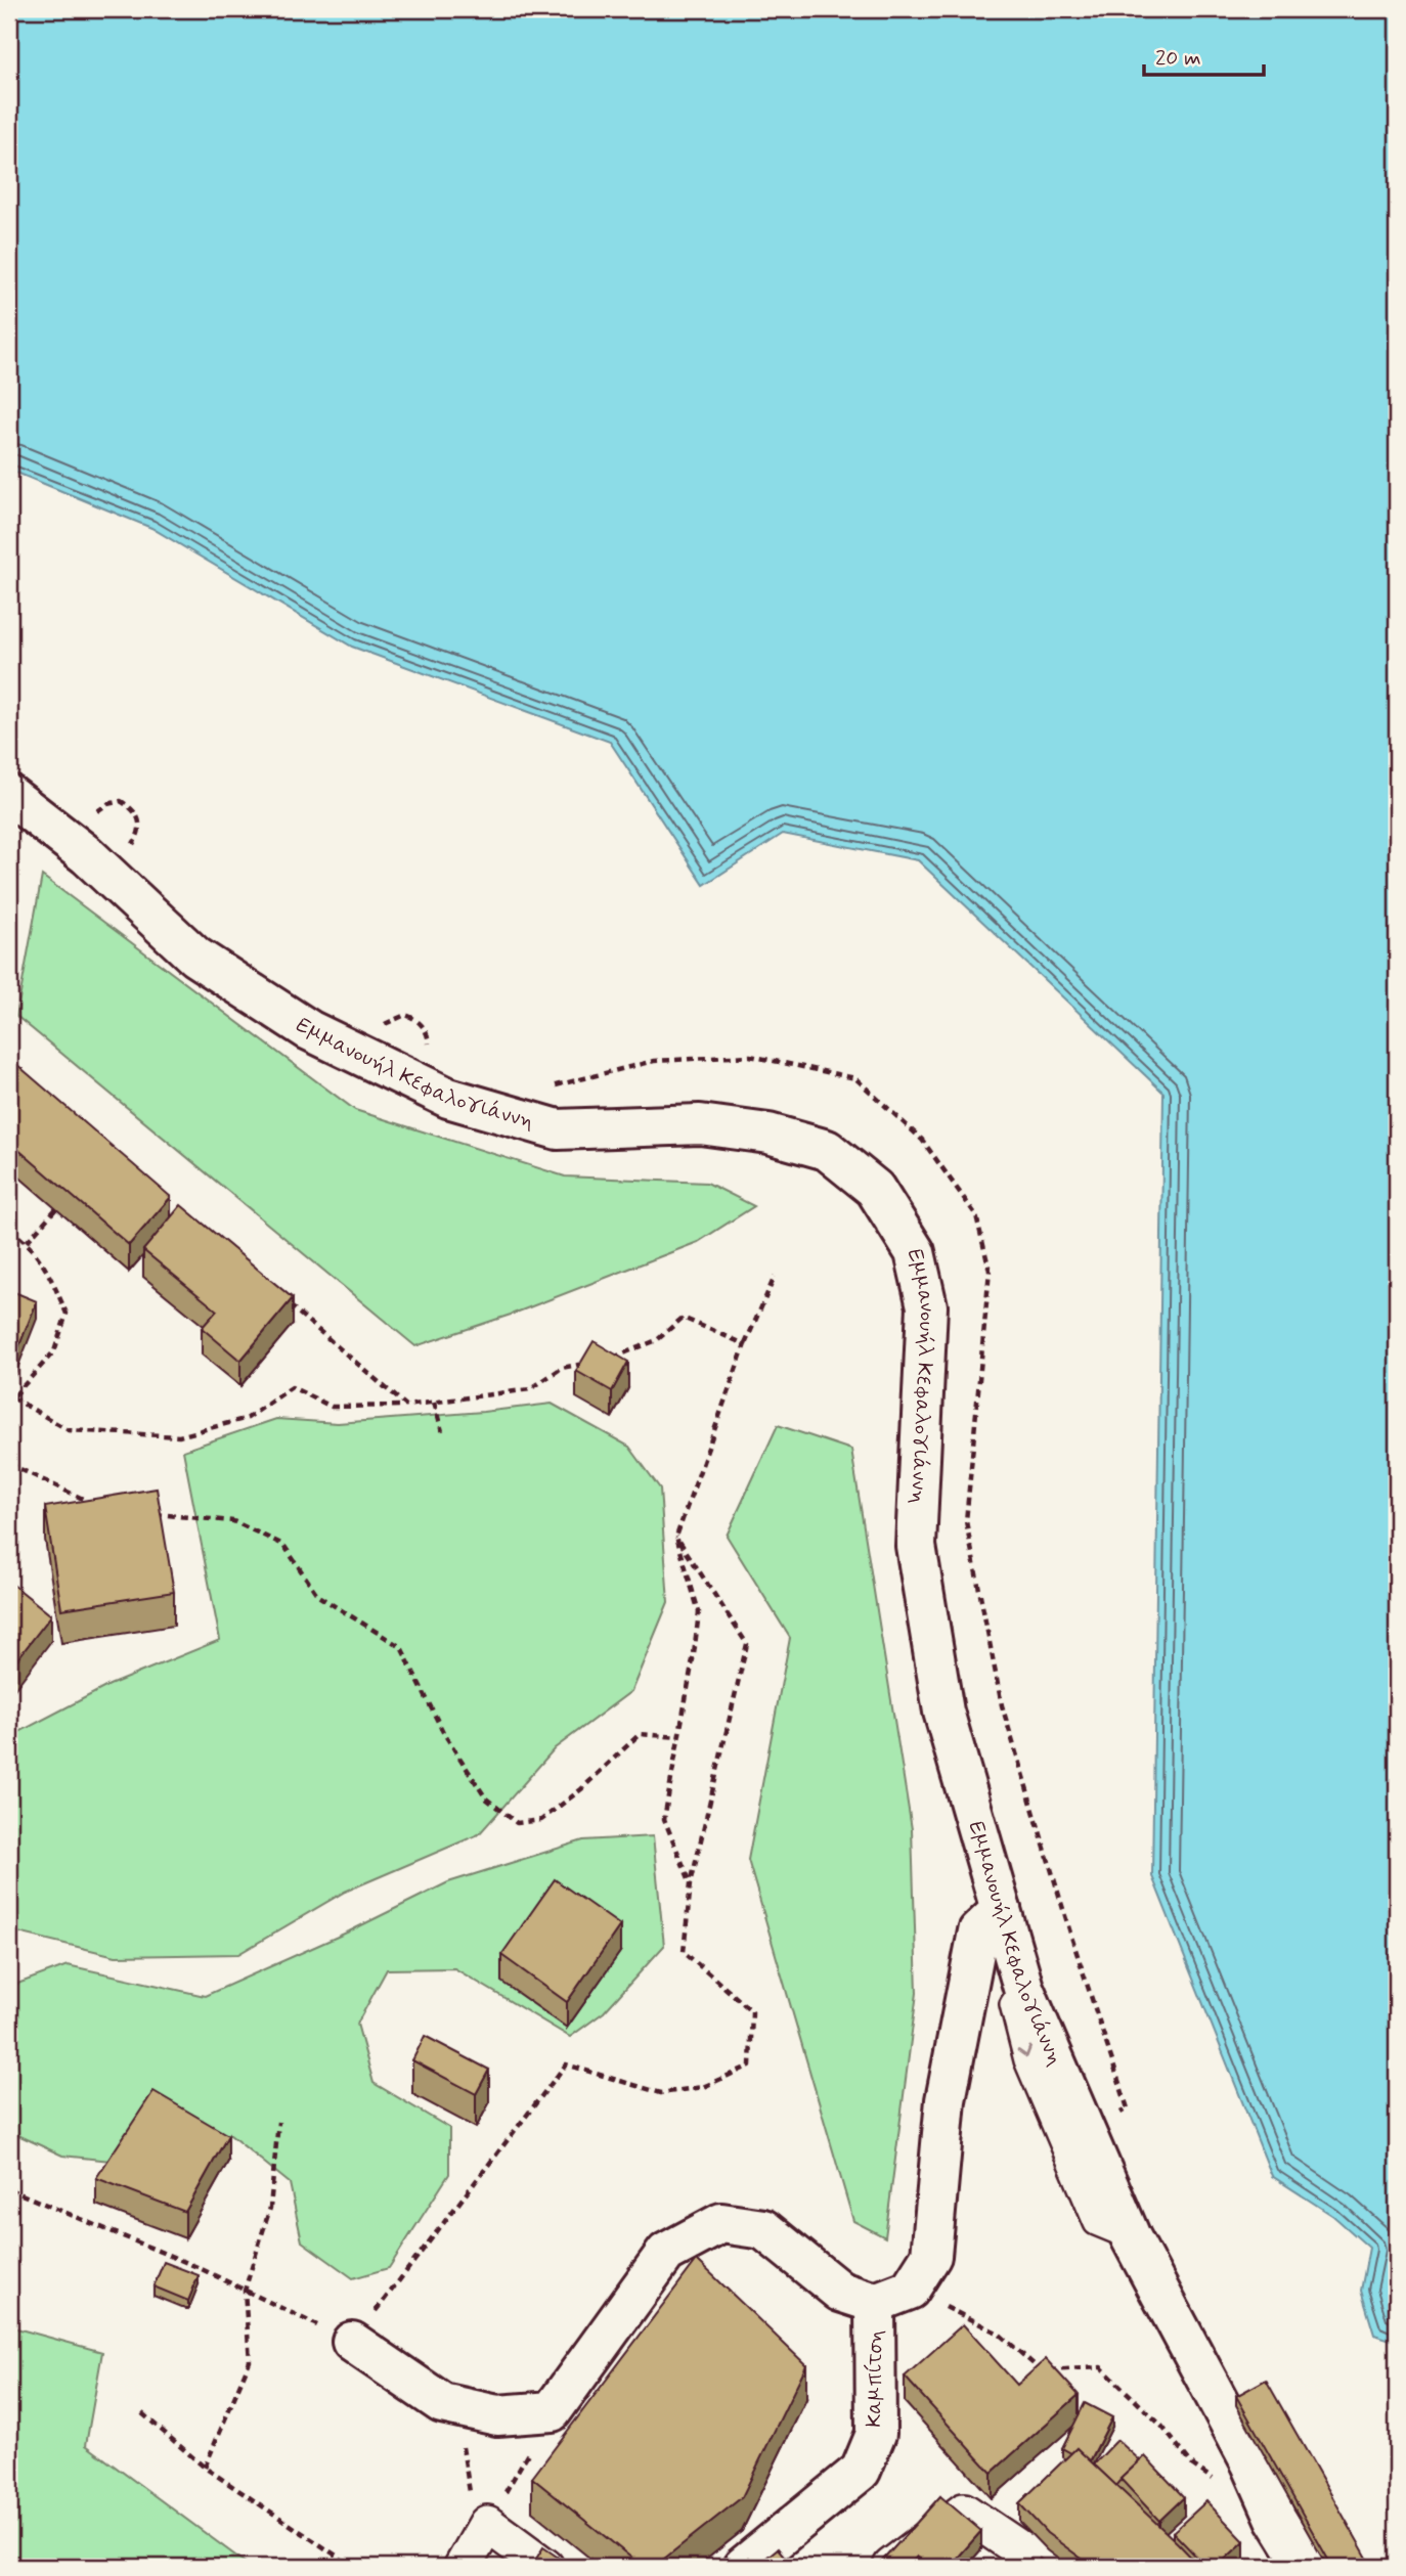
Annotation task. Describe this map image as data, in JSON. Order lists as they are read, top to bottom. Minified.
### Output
{"streets":{"main road":["Εμμανουήλ Κεφαλογιάννη","Καμπίτση"]},"scale_bar":"20 m"}
